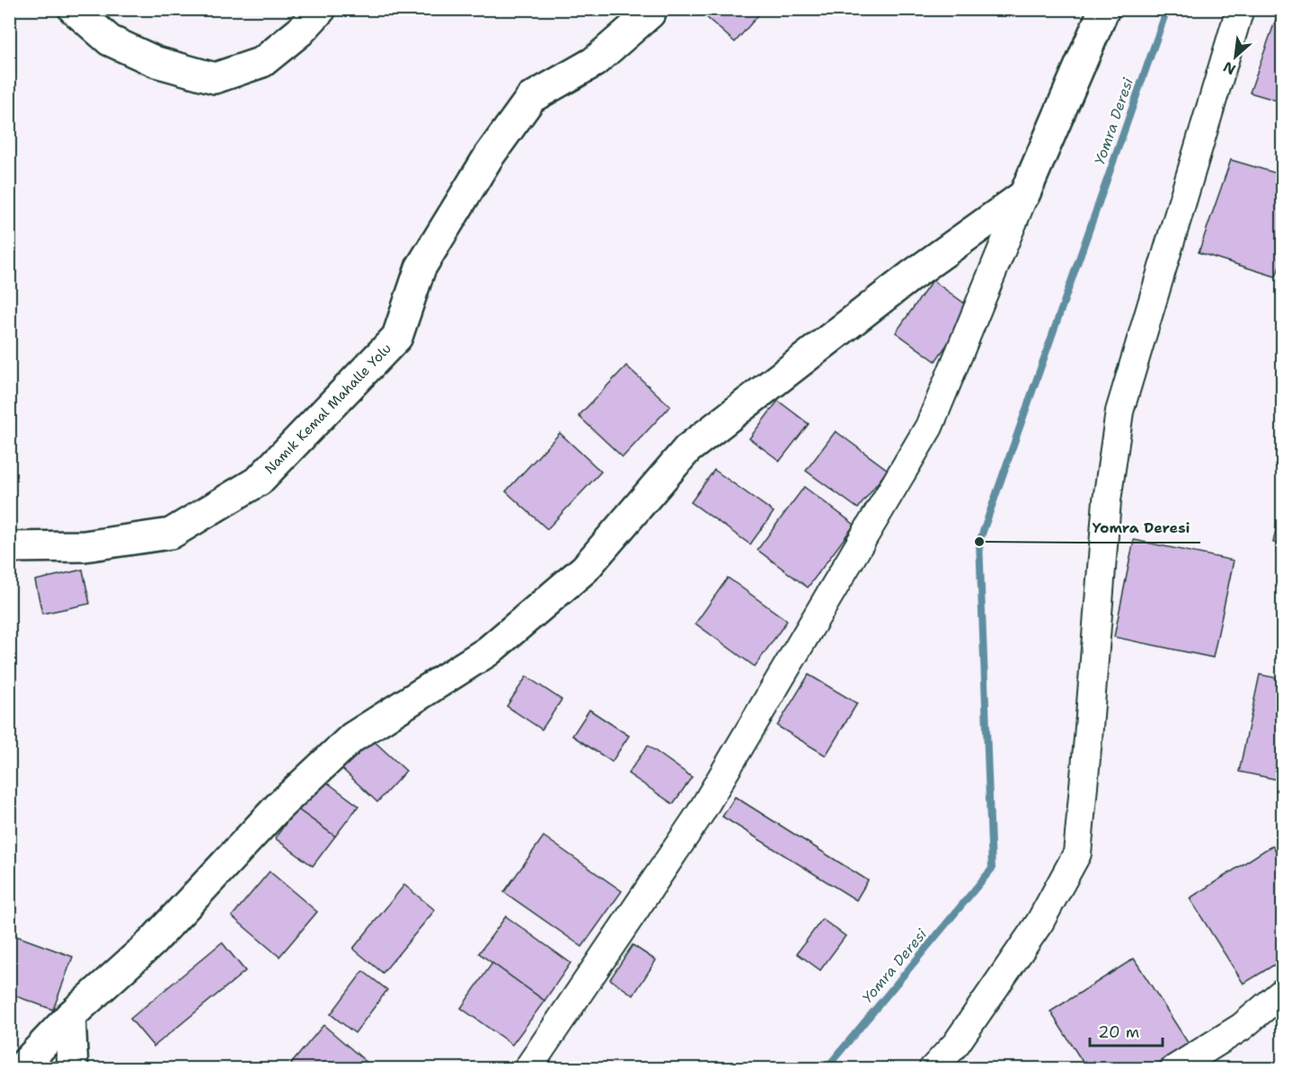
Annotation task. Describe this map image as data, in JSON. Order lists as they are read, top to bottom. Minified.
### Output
{"streets":{"main road":["Namık Kemal Mahalle Yolu"]},"water":["Yomra Deresi"],"places":["Yomra Deresi"],"scale_bar":"20 m","north":"bottom left"}
